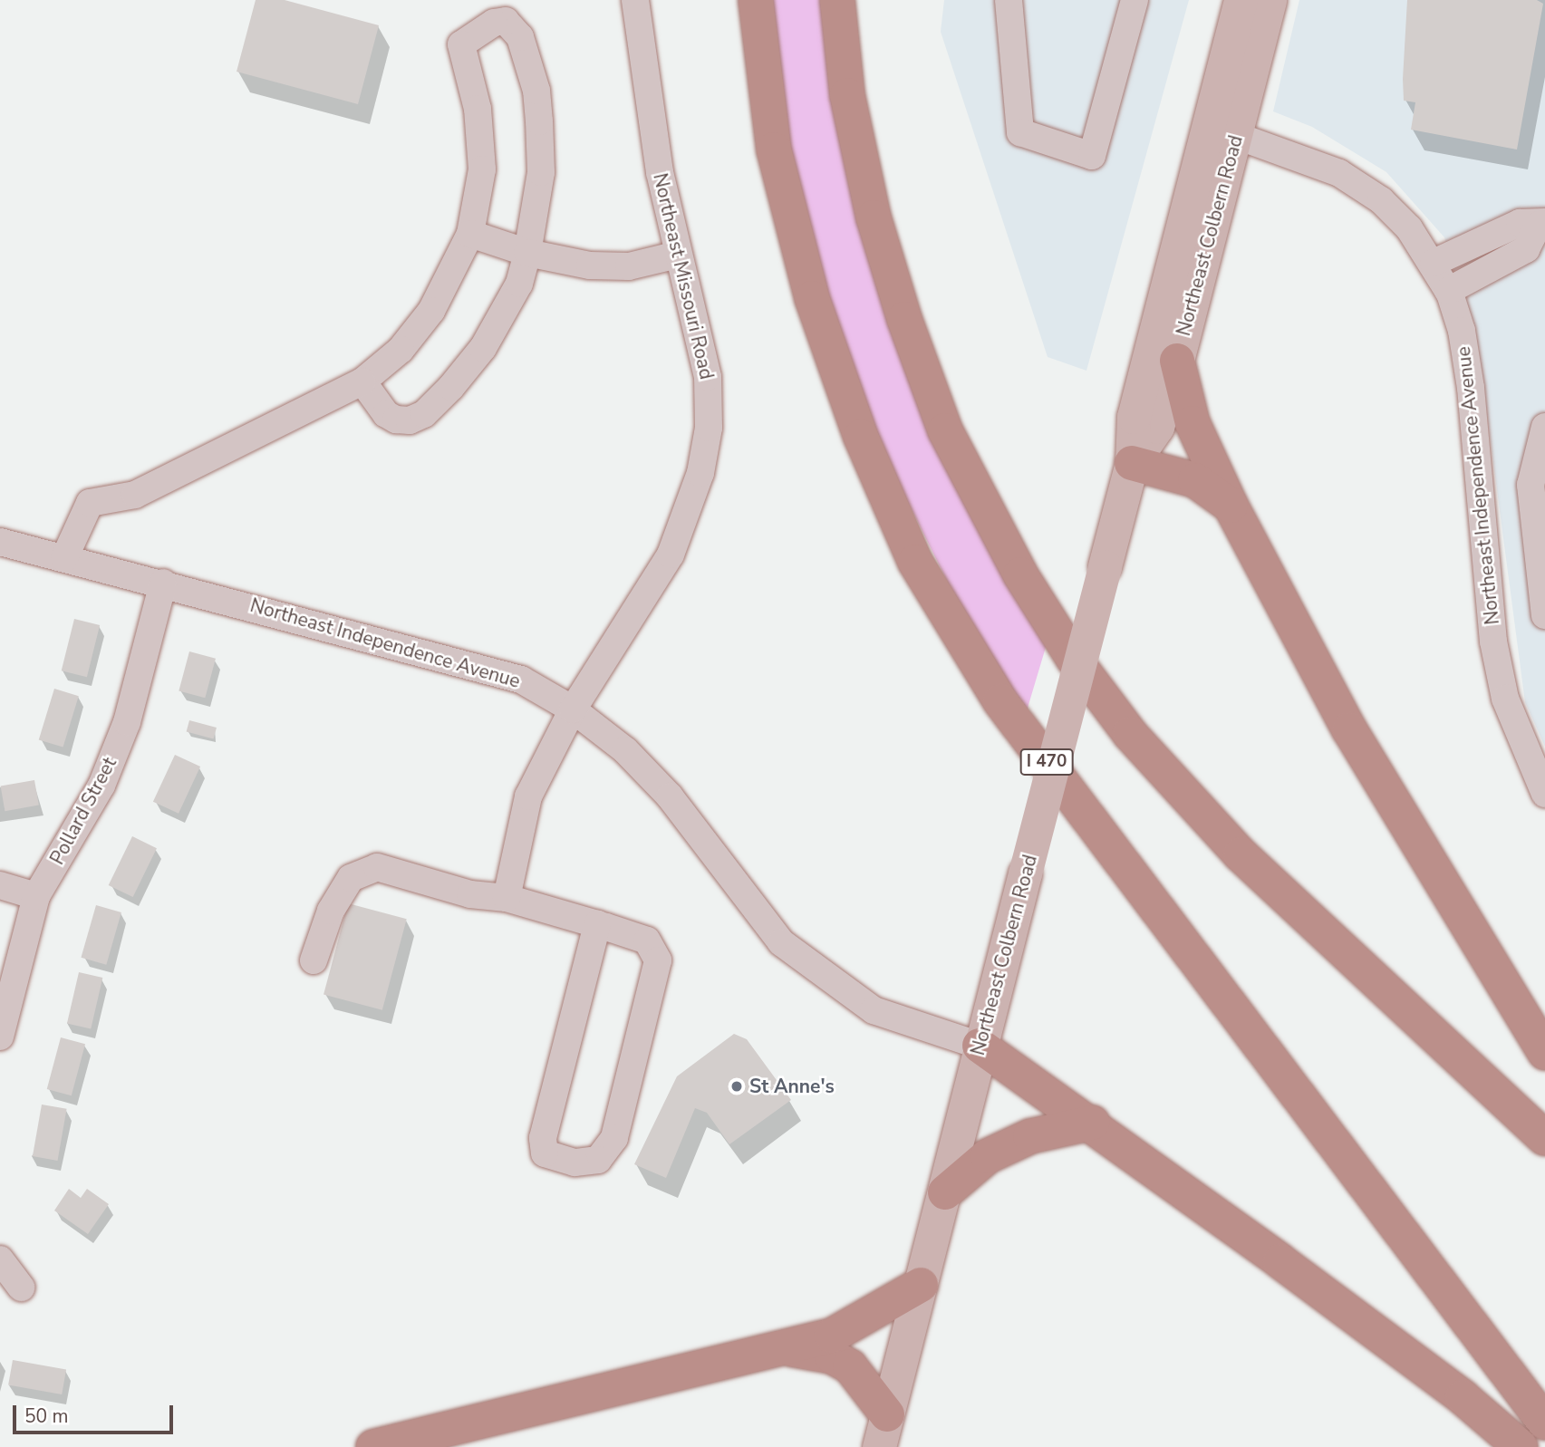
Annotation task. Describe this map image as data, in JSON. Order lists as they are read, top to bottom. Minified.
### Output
{"streets":{"highway":["I 470"],"main road":["Northeast Colbern Road"],"street":["Northeast Missouri Road","Northeast Independence Avenue","Pollard Street"]},"crossings":[["Northeast Colbern Road","Northeast Independence Avenue"],["Northeast Missouri Road","Northeast Independence Avenue"],["Northeast Independence Avenue","Pollard Street"]],"places":["St Anne's"],"scale_bar":"50 m"}
